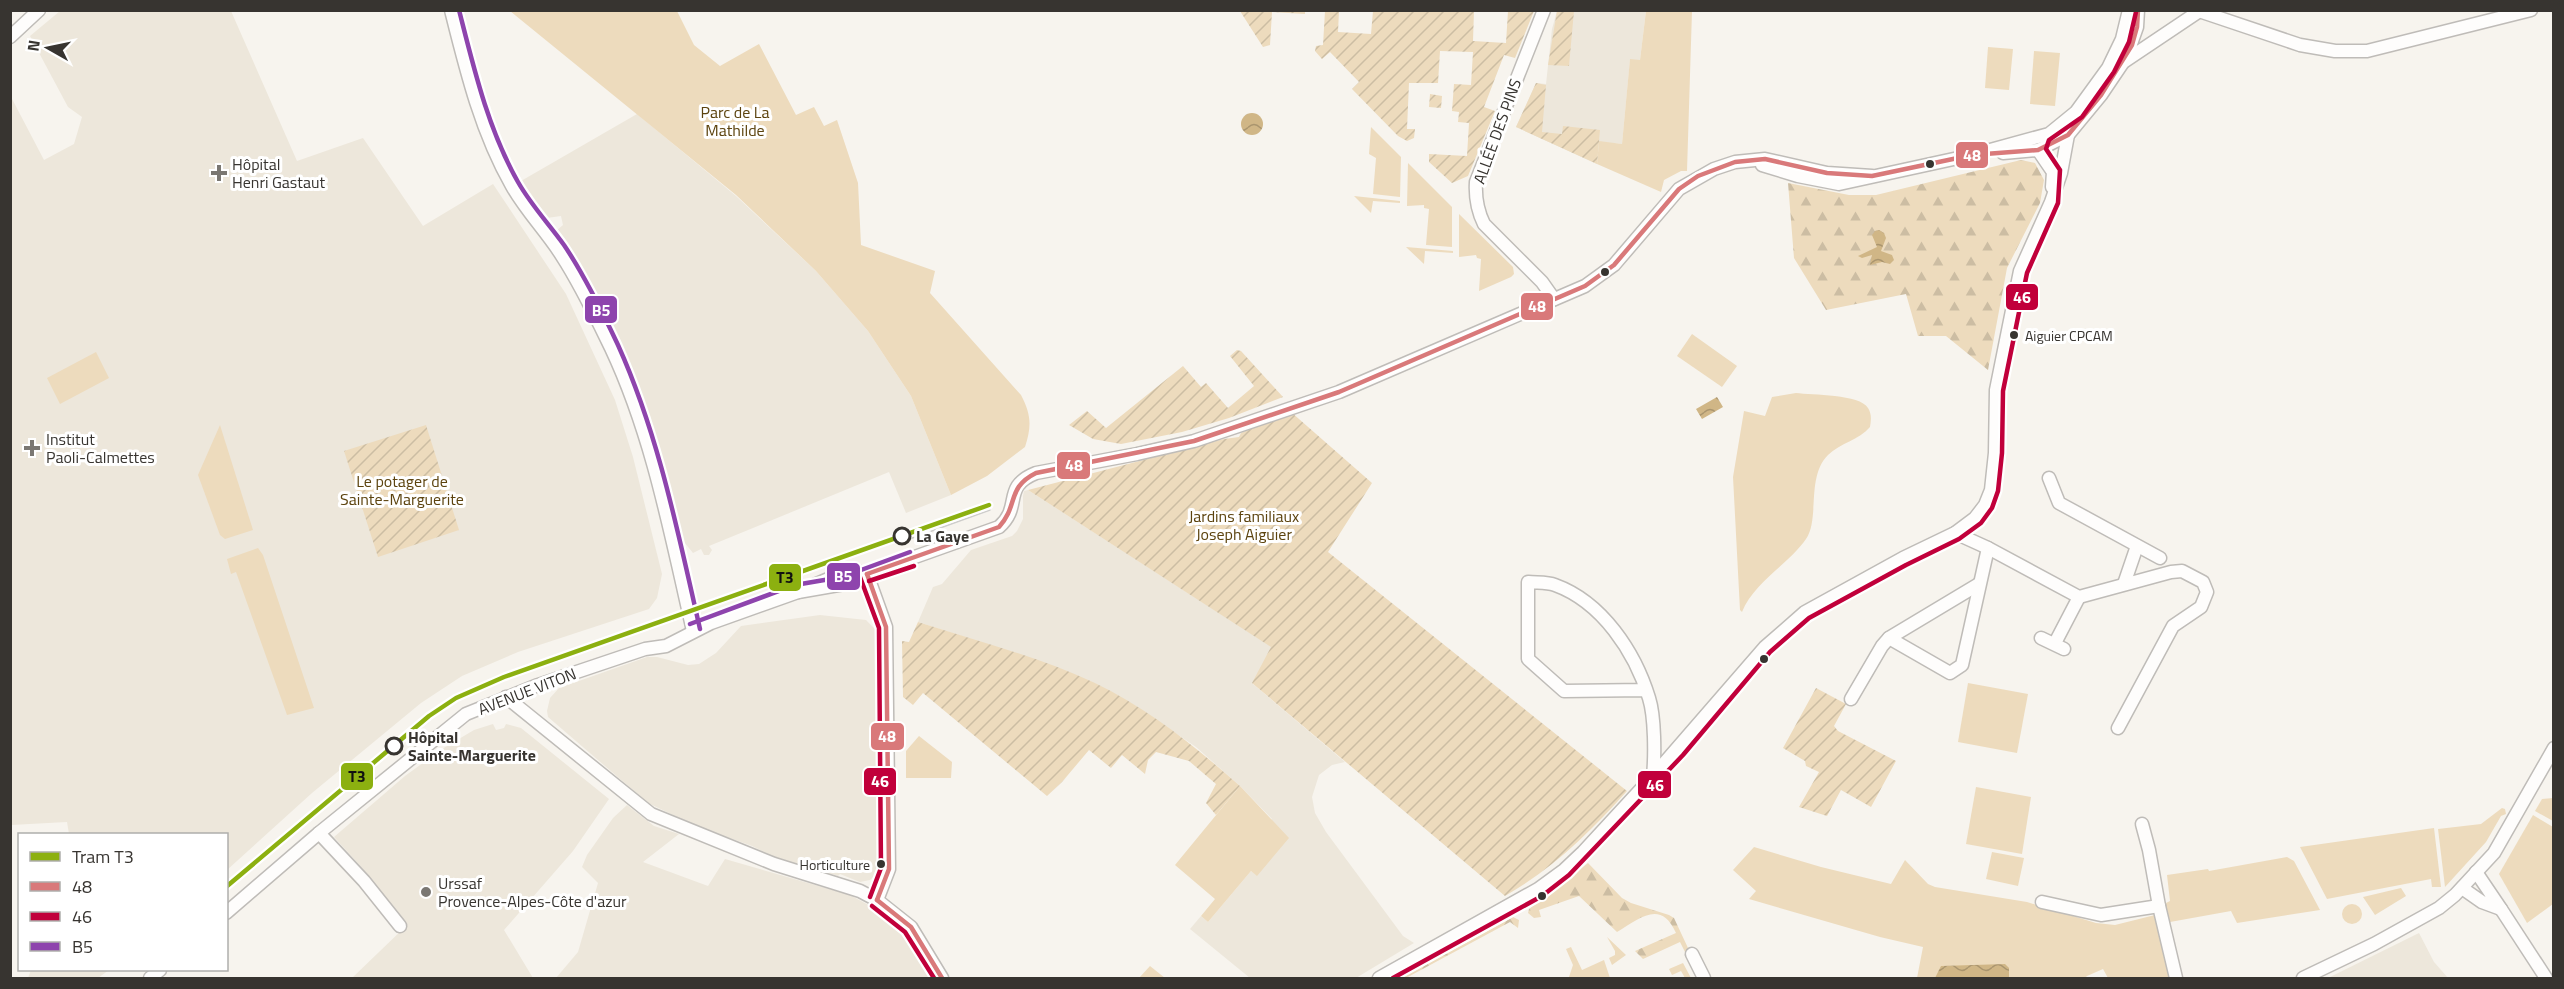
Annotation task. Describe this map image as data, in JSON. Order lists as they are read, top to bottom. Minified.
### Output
{"streets":{"street":["ALLÉE DES PINS","AVENUE VITON"]},"crossings":[["ALLÉE DES PINS","AVENUE VITON"]],"parks":["Parc de La Mathilde","Le potager de Sainte-Marguerite","Jardins familiaux Joseph Aiguier"],"places":{"health":["Hôpital Henri Gastaut","Institut Paoli-Calmettes"],"other":["Aiguier CPCAM","La Gaye","Hôpital Sainte-Marguerite","Horticulture","Urssaf Provence-Alpes-Côte d'azur"]},"lines":["transit line 48","transit line B5","transit line 46","tram line T3"],"legend":["Tram T3","48","46","B5"],"north":"left"}
